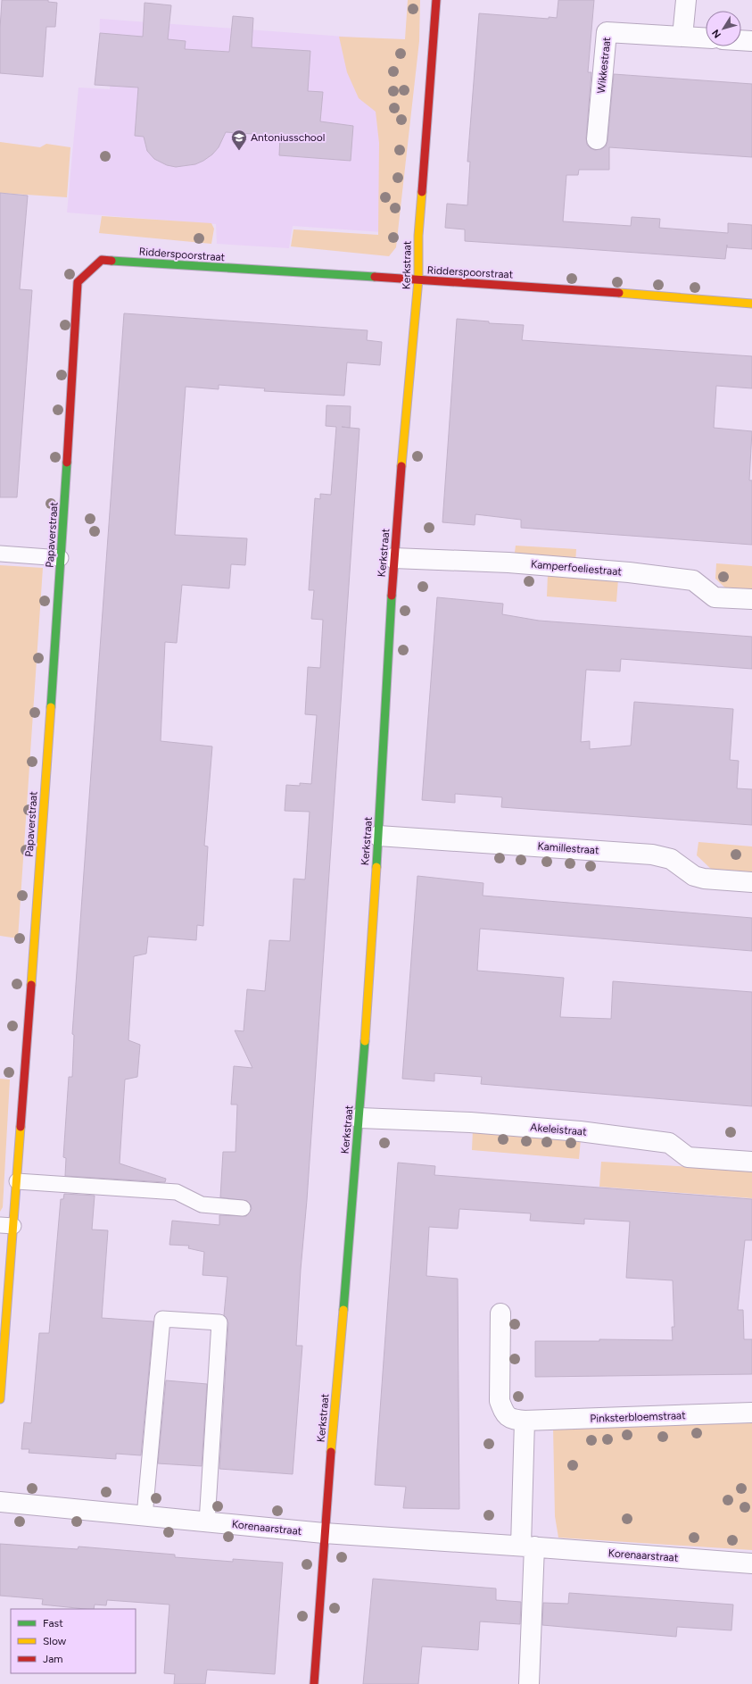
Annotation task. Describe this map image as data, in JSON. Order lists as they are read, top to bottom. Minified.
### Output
{"streets":{"street":["Wikkestraat","Ridderspoorstraat","Kerkstraat","Papaverstraat","Kamperfoeliestraat","Kamillestraat","Akeleistraat","Pinksterbloemstraat","Korenaarstraat"]},"crossings":[["Ridderspoorstraat","Kerkstraat"],["Ridderspoorstraat","Papaverstraat"],["Kerkstraat","Kamperfoeliestraat"],["Kerkstraat","Kamillestraat"],["Kerkstraat","Akeleistraat"],["Kerkstraat","Korenaarstraat"]],"places":{"school or university":["Antoniusschool"]},"legend":["Fast","Slow","Jam"],"north":"bottom left"}
